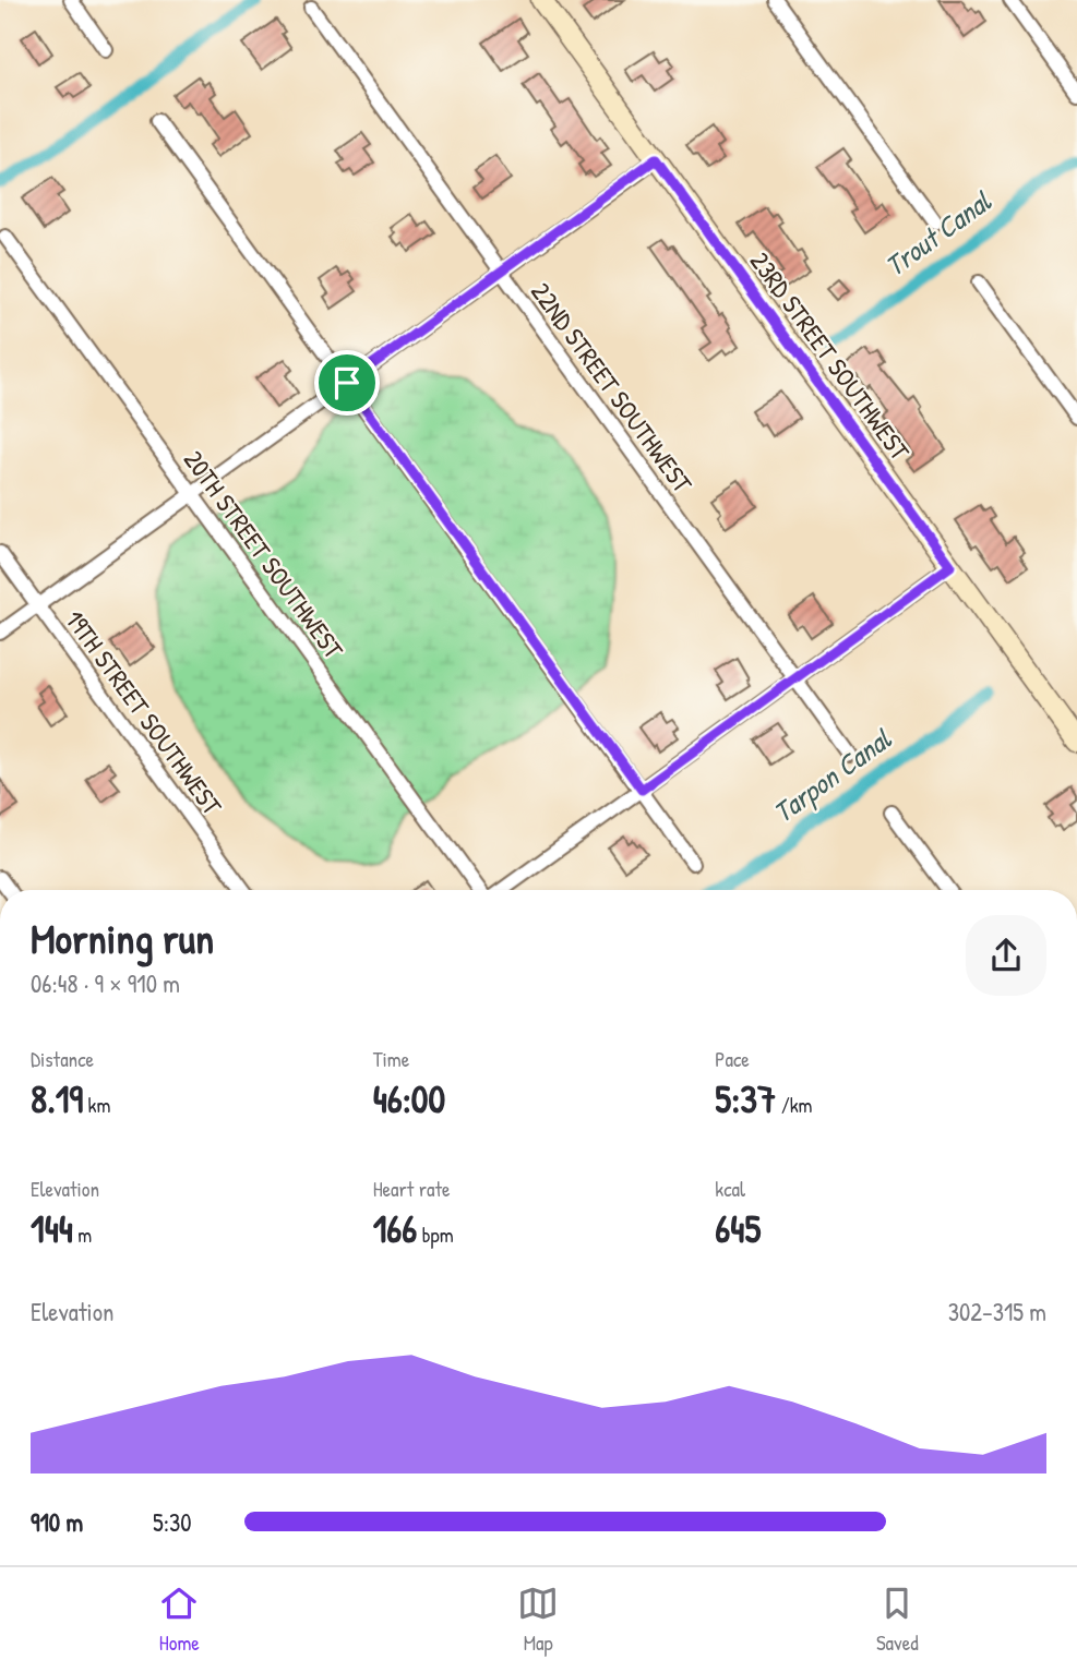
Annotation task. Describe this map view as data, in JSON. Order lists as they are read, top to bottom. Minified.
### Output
{"streets":{"street":["23RD STREET SOUTHWEST","22ND STREET SOUTHWEST","20TH STREET SOUTHWEST","19TH STREET SOUTHWEST"]},"water":["Trout Canal","Tarpon Canal"],"page":{"heading":["Morning run","06:48 · 9 × 910 m"],"stats":[["Distance","8.19 km"],["Time","46:00"],["Pace","5:37 /km"],["Elevation","144 m"],["Heart rate","166 bpm"],["kcal","645"]],"chart":["Elevation","302–315 m"],"list":[{"name":"910 m","note":"5:30"}],"tabs":["Home","Map","Saved"]}}
